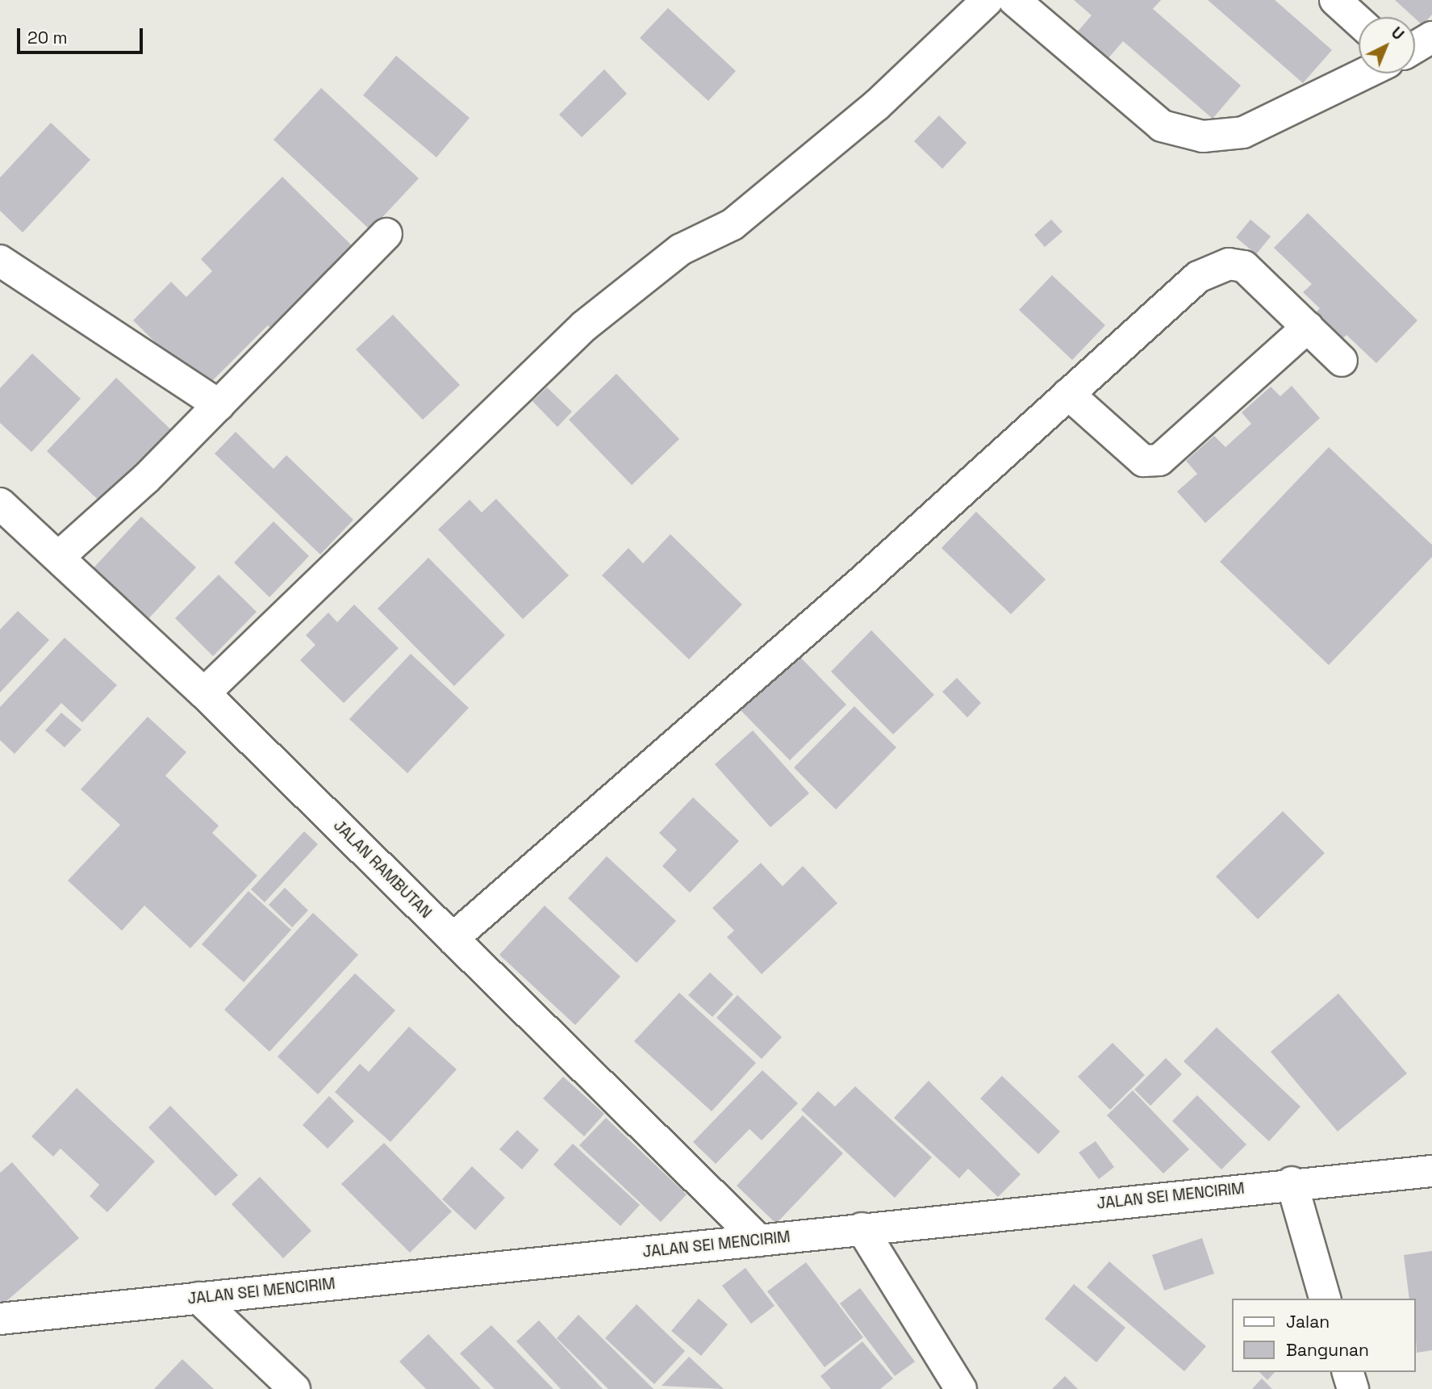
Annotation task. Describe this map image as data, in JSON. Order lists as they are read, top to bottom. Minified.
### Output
{"streets":{"street":["JALAN RAMBUTAN","JALAN SEI MENCIRIM"]},"crossings":[["JALAN RAMBUTAN","JALAN SEI MENCIRIM"]],"legend":["Jalan","Bangunan"],"scale_bar":"20 m","north":"top right"}
